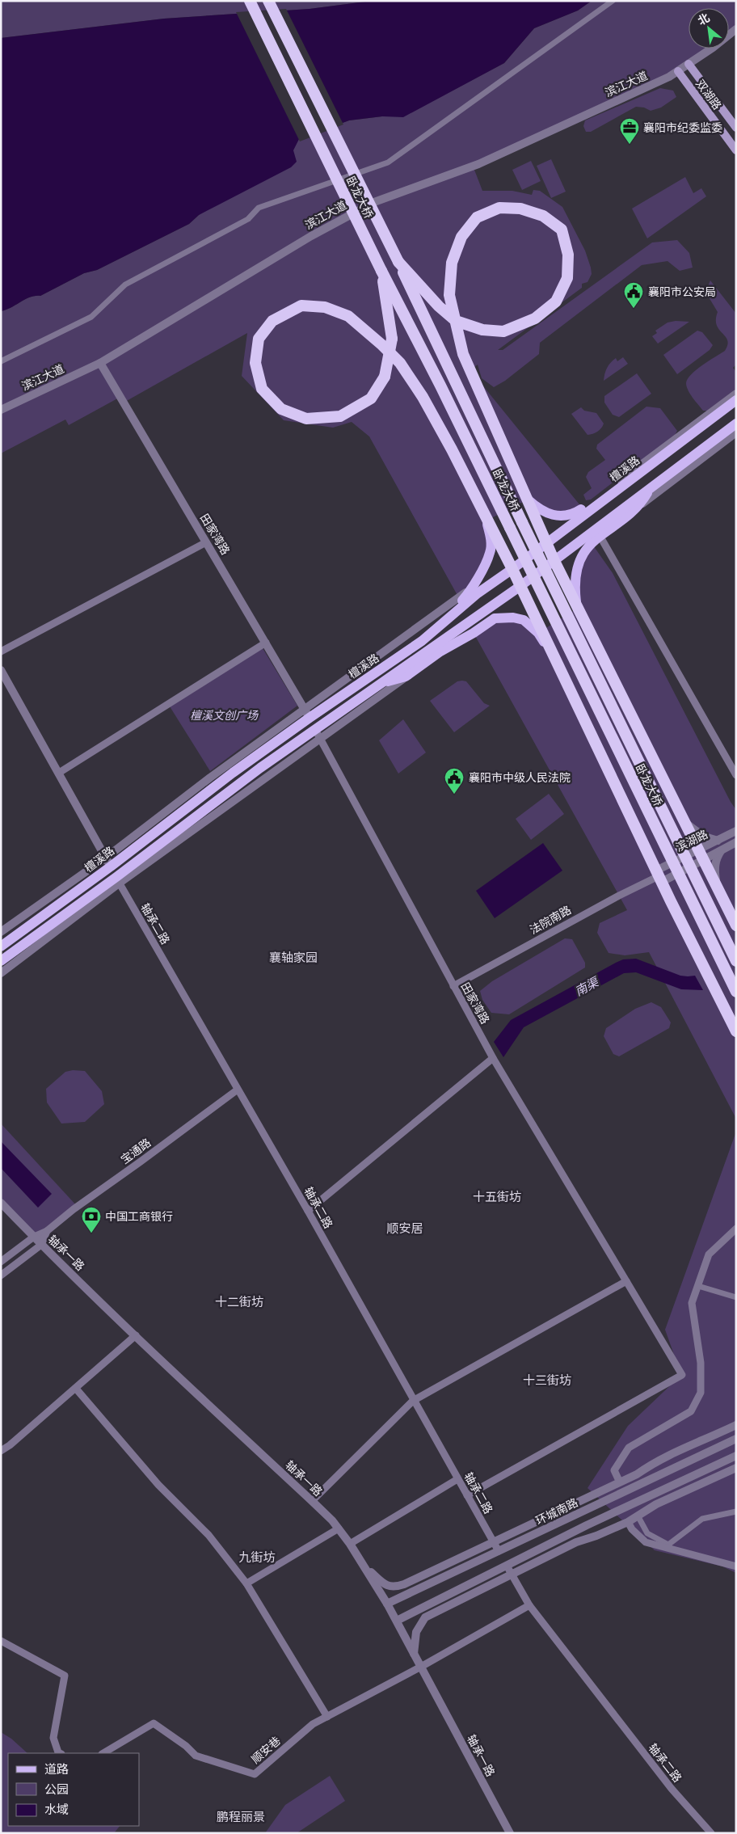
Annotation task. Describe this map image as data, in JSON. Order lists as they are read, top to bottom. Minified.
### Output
{"streets":{"highway":["卧龙大桥"],"main road":["双湖路","檀溪路"],"street":["滨江大道","田家湾路","滨湖路","法院南路","轴承二路","宝通路","轴承一路","环城南路","顺安巷"]},"crossings":[["滨江大道","双湖路"],["滨江大道","田家湾路"],["檀溪路","田家湾路"],["田家湾路","法院南路"],["田家湾路","轴承二路"],["滨湖路","法院南路"],["轴承二路","宝通路"],["轴承二路","环城南路"],["轴承二路","顺安巷"],["宝通路","轴承一路"],["轴承一路","环城南路"],["轴承一路","顺安巷"]],"districts":["襄轴家园","十五街坊","顺安居","十二街坊","十三街坊","九街坊","鹏程丽景"],"water":["南渠"],"parks":["檀溪文创广场"],"places":{"office":["襄阳市纪委监委"],"public building":["襄阳市公安局","襄阳市中级人民法院"],"bank":["中国工商银行"]},"legend":["道路","公园","水域"],"north":"top left"}
